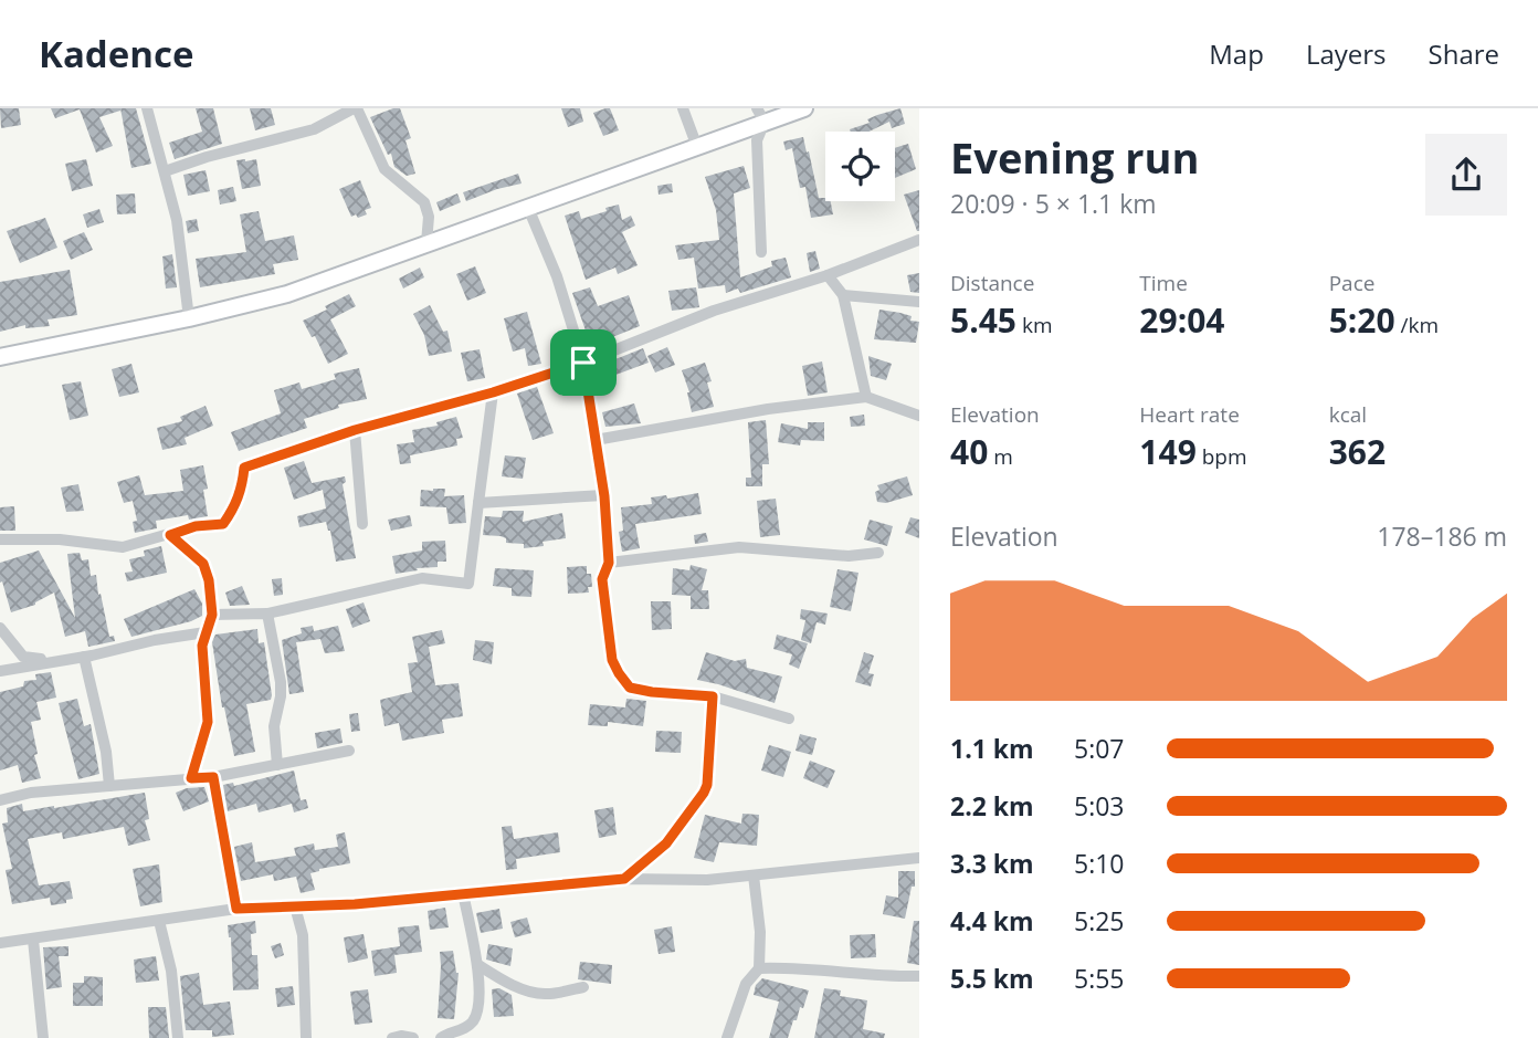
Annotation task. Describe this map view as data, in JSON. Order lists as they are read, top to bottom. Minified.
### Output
{"page":{"header":"Kadence","nav":["Map","Layers","Share"],"heading":["Evening run","20:09 · 5 × 1.1 km"],"stats":[["Distance","5.45 km"],["Time","29:04"],["Pace","5:20 /km"],["Elevation","40 m"],["Heart rate","149 bpm"],["kcal","362"]],"chart":["Elevation","178–186 m"],"list":[{"name":"1.1 km","note":"5:07"},{"name":"2.2 km","note":"5:03"},{"name":"3.3 km","note":"5:10"},{"name":"4.4 km","note":"5:25"},{"name":"5.5 km","note":"5:55"}]}}
